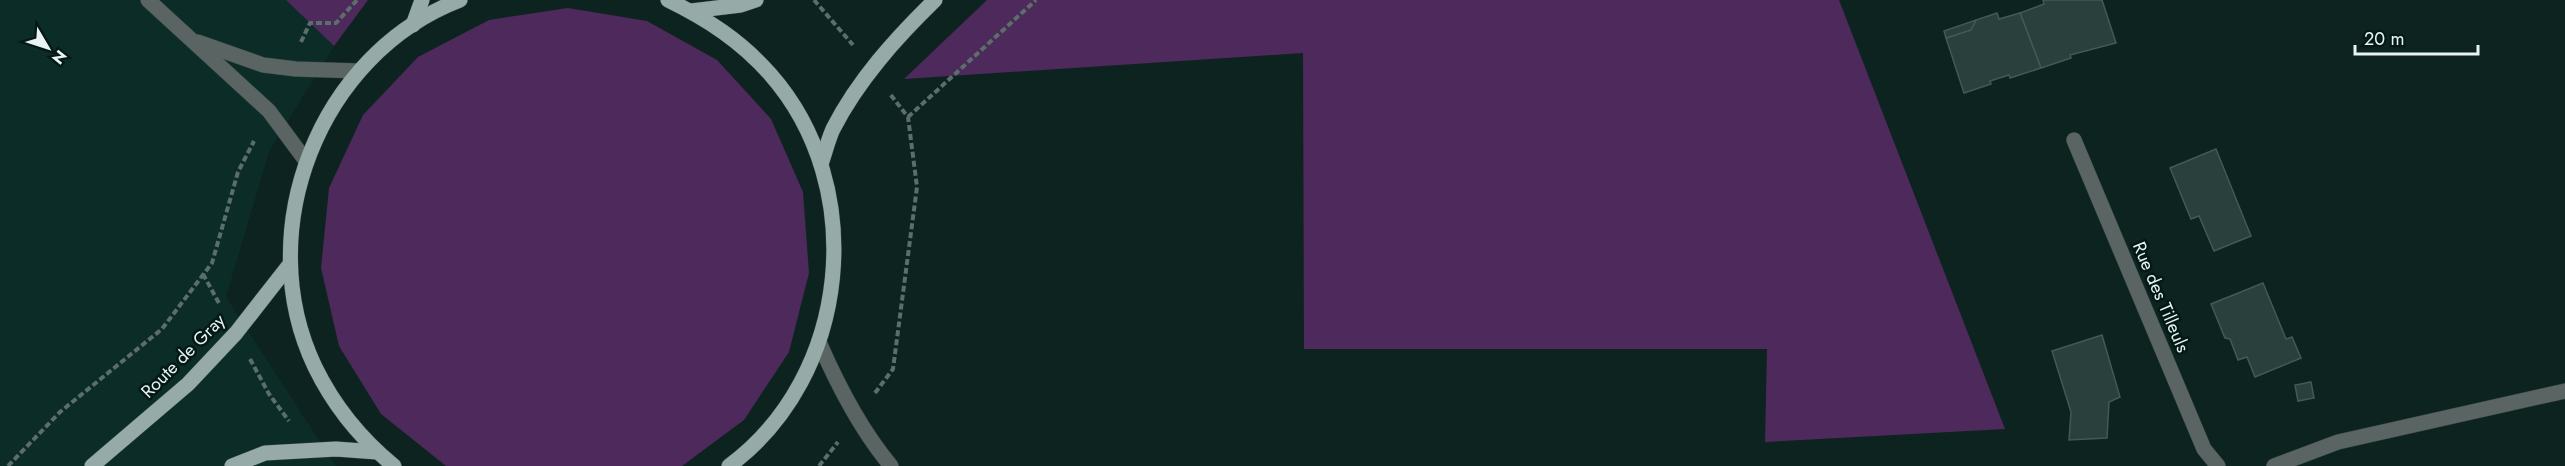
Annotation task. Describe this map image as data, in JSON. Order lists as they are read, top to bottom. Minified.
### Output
{"streets":{"main road":["Route de Gray"],"street":["Rue des Tilleuls"]},"scale_bar":"20 m","north":"bottom right"}
